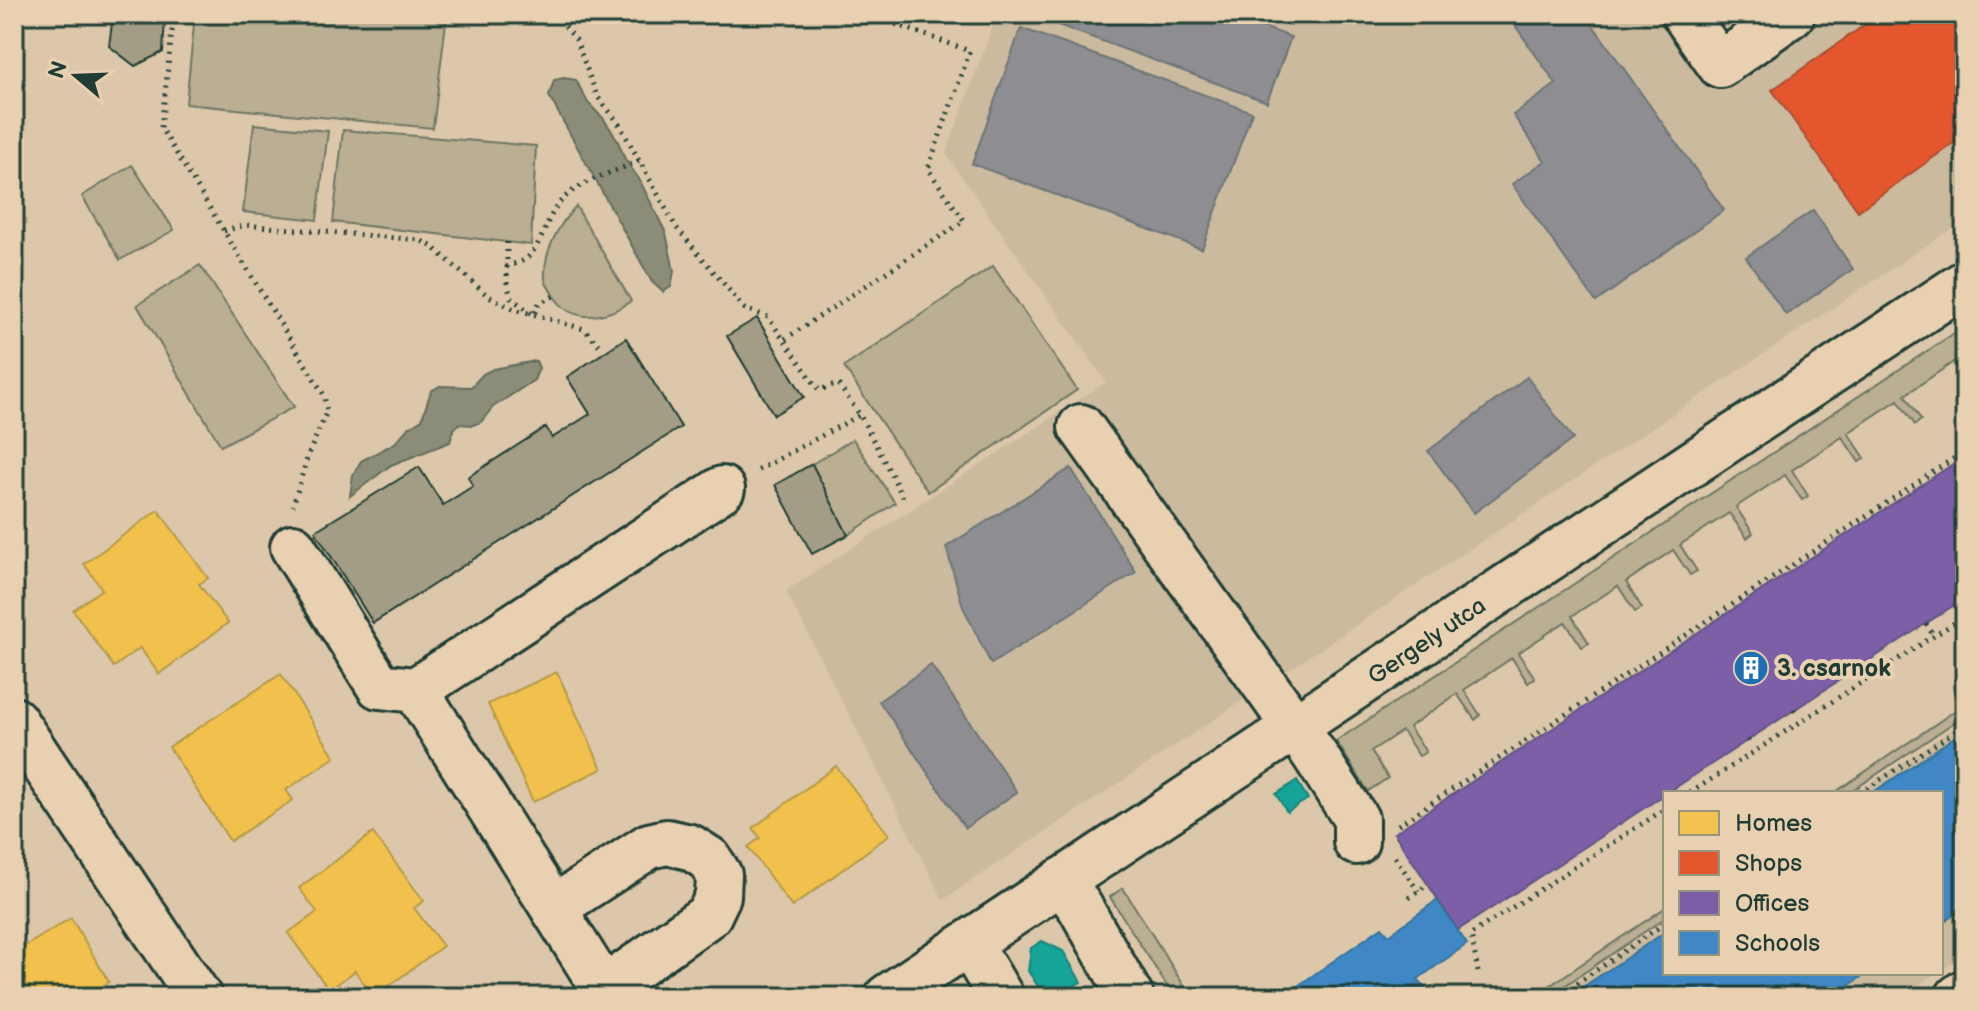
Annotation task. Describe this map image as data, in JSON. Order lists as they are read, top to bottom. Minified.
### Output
{"streets":{"street":["Gergely utca"]},"places":{"building":["3. csarnok"]},"legend":["Homes","Shops","Offices","Schools"],"north":"left"}
